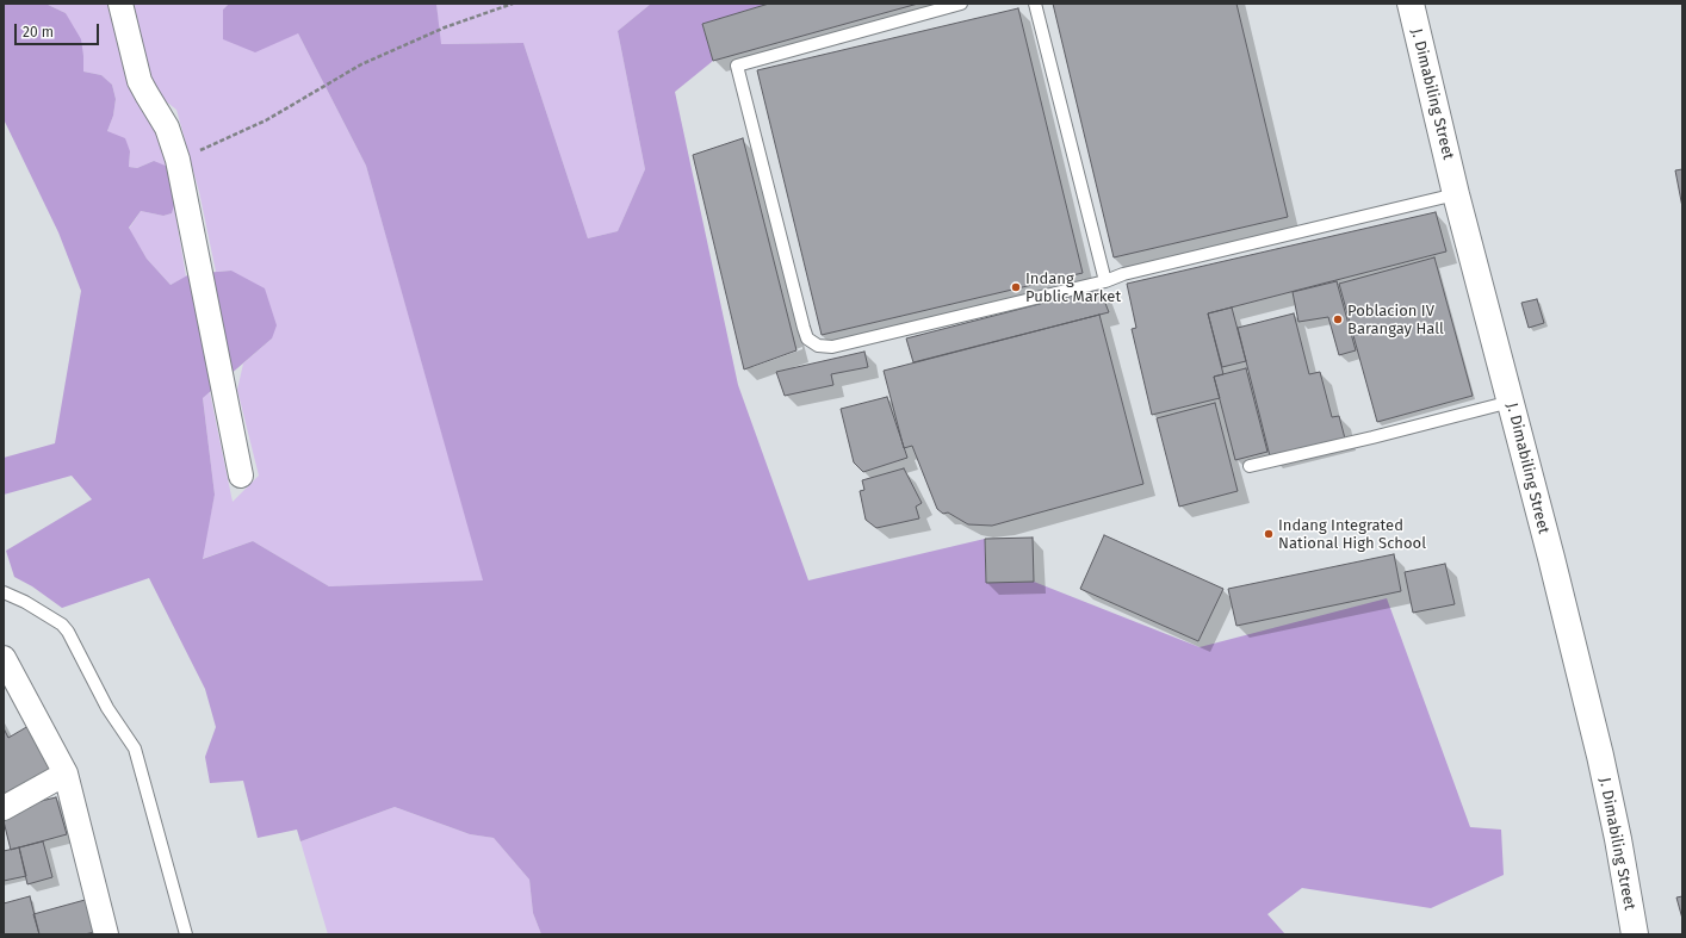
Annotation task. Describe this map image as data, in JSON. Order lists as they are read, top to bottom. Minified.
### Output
{"streets":{"street":["J. Dimabiling Street"]},"places":["Indang Public Market","Poblacion IV Barangay Hall","Indang Integrated National High School"],"scale_bar":"20 m"}
